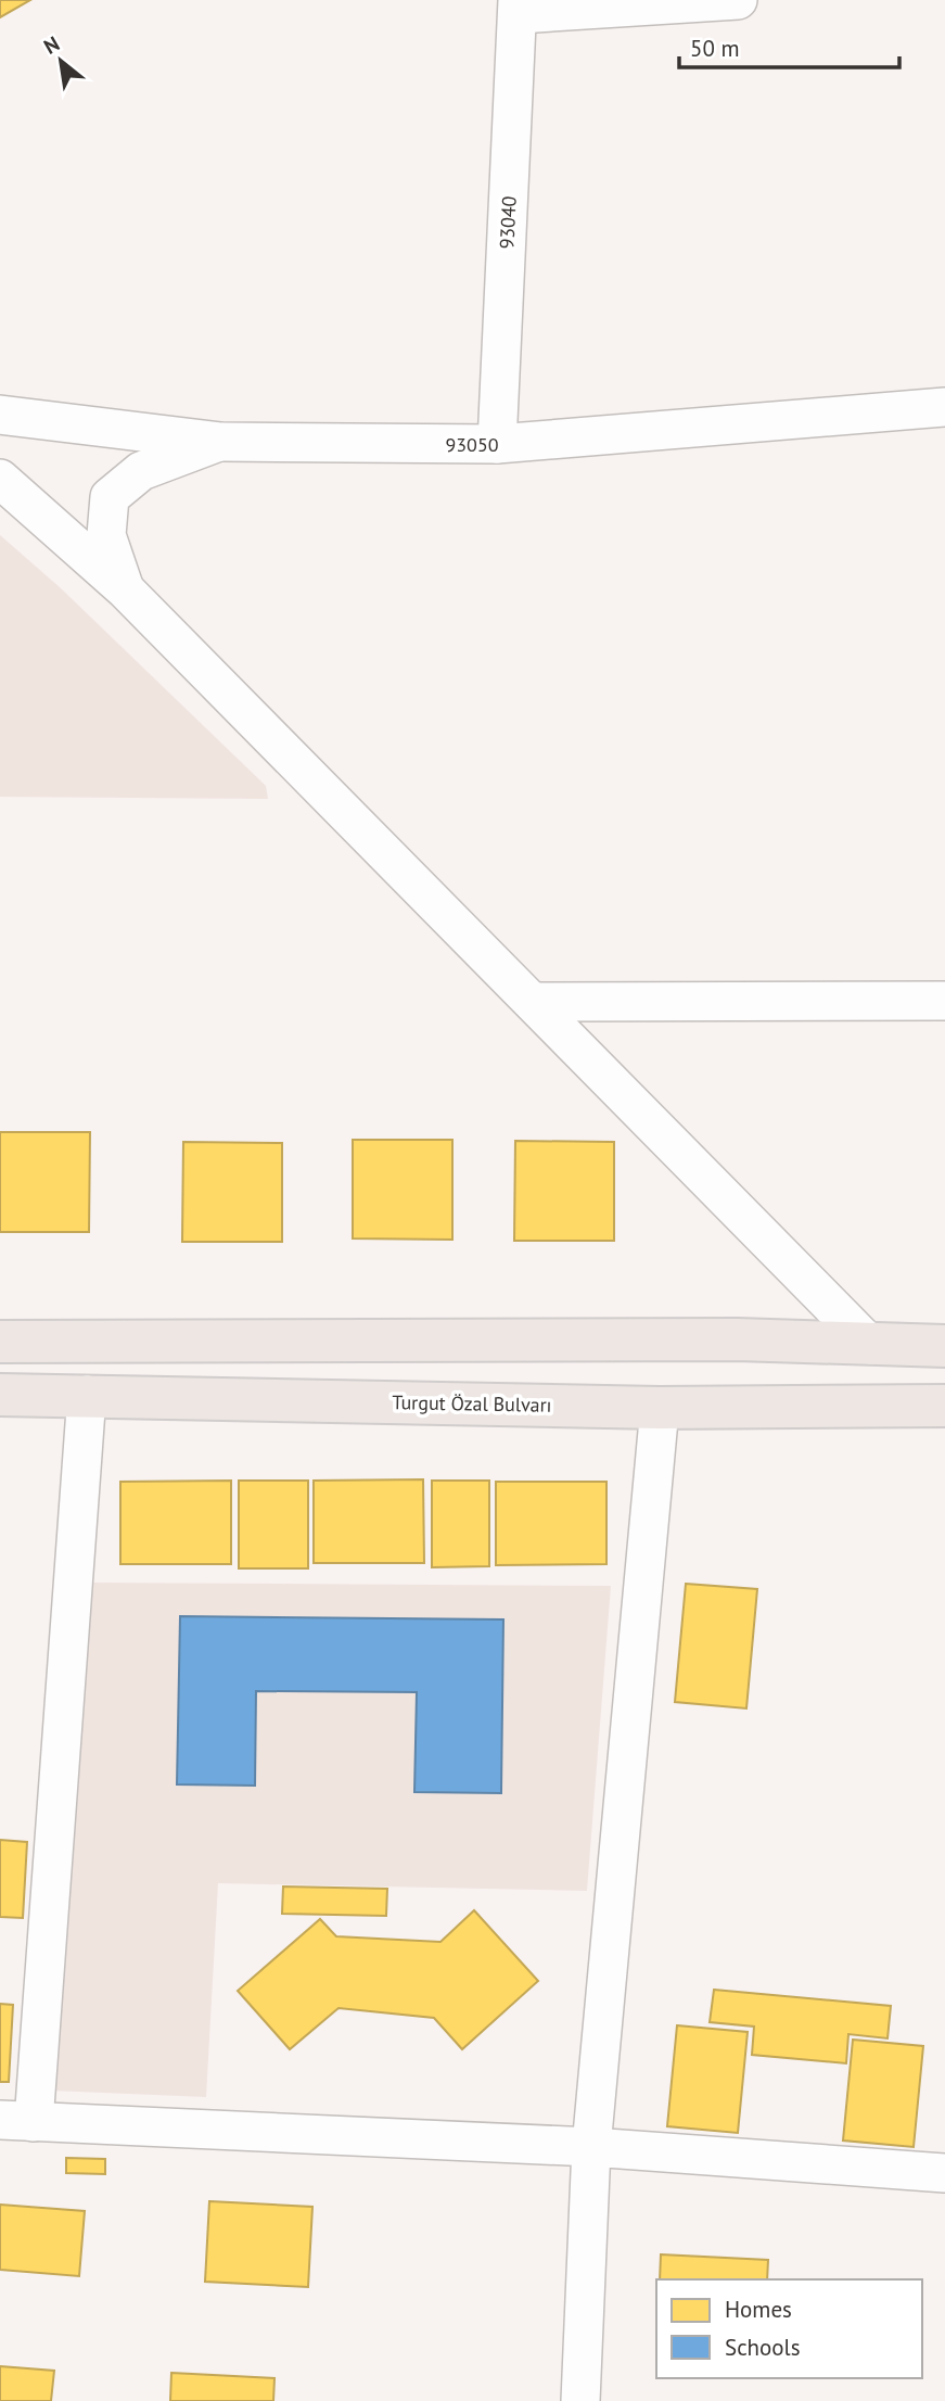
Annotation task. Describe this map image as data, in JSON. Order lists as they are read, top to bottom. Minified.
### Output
{"streets":{"main road":["Turgut Özal Bulvarı"],"street":["93040","93050"]},"crossings":[["93040","93050"]],"legend":["Homes","Schools"],"scale_bar":"50 m","north":"top left"}
